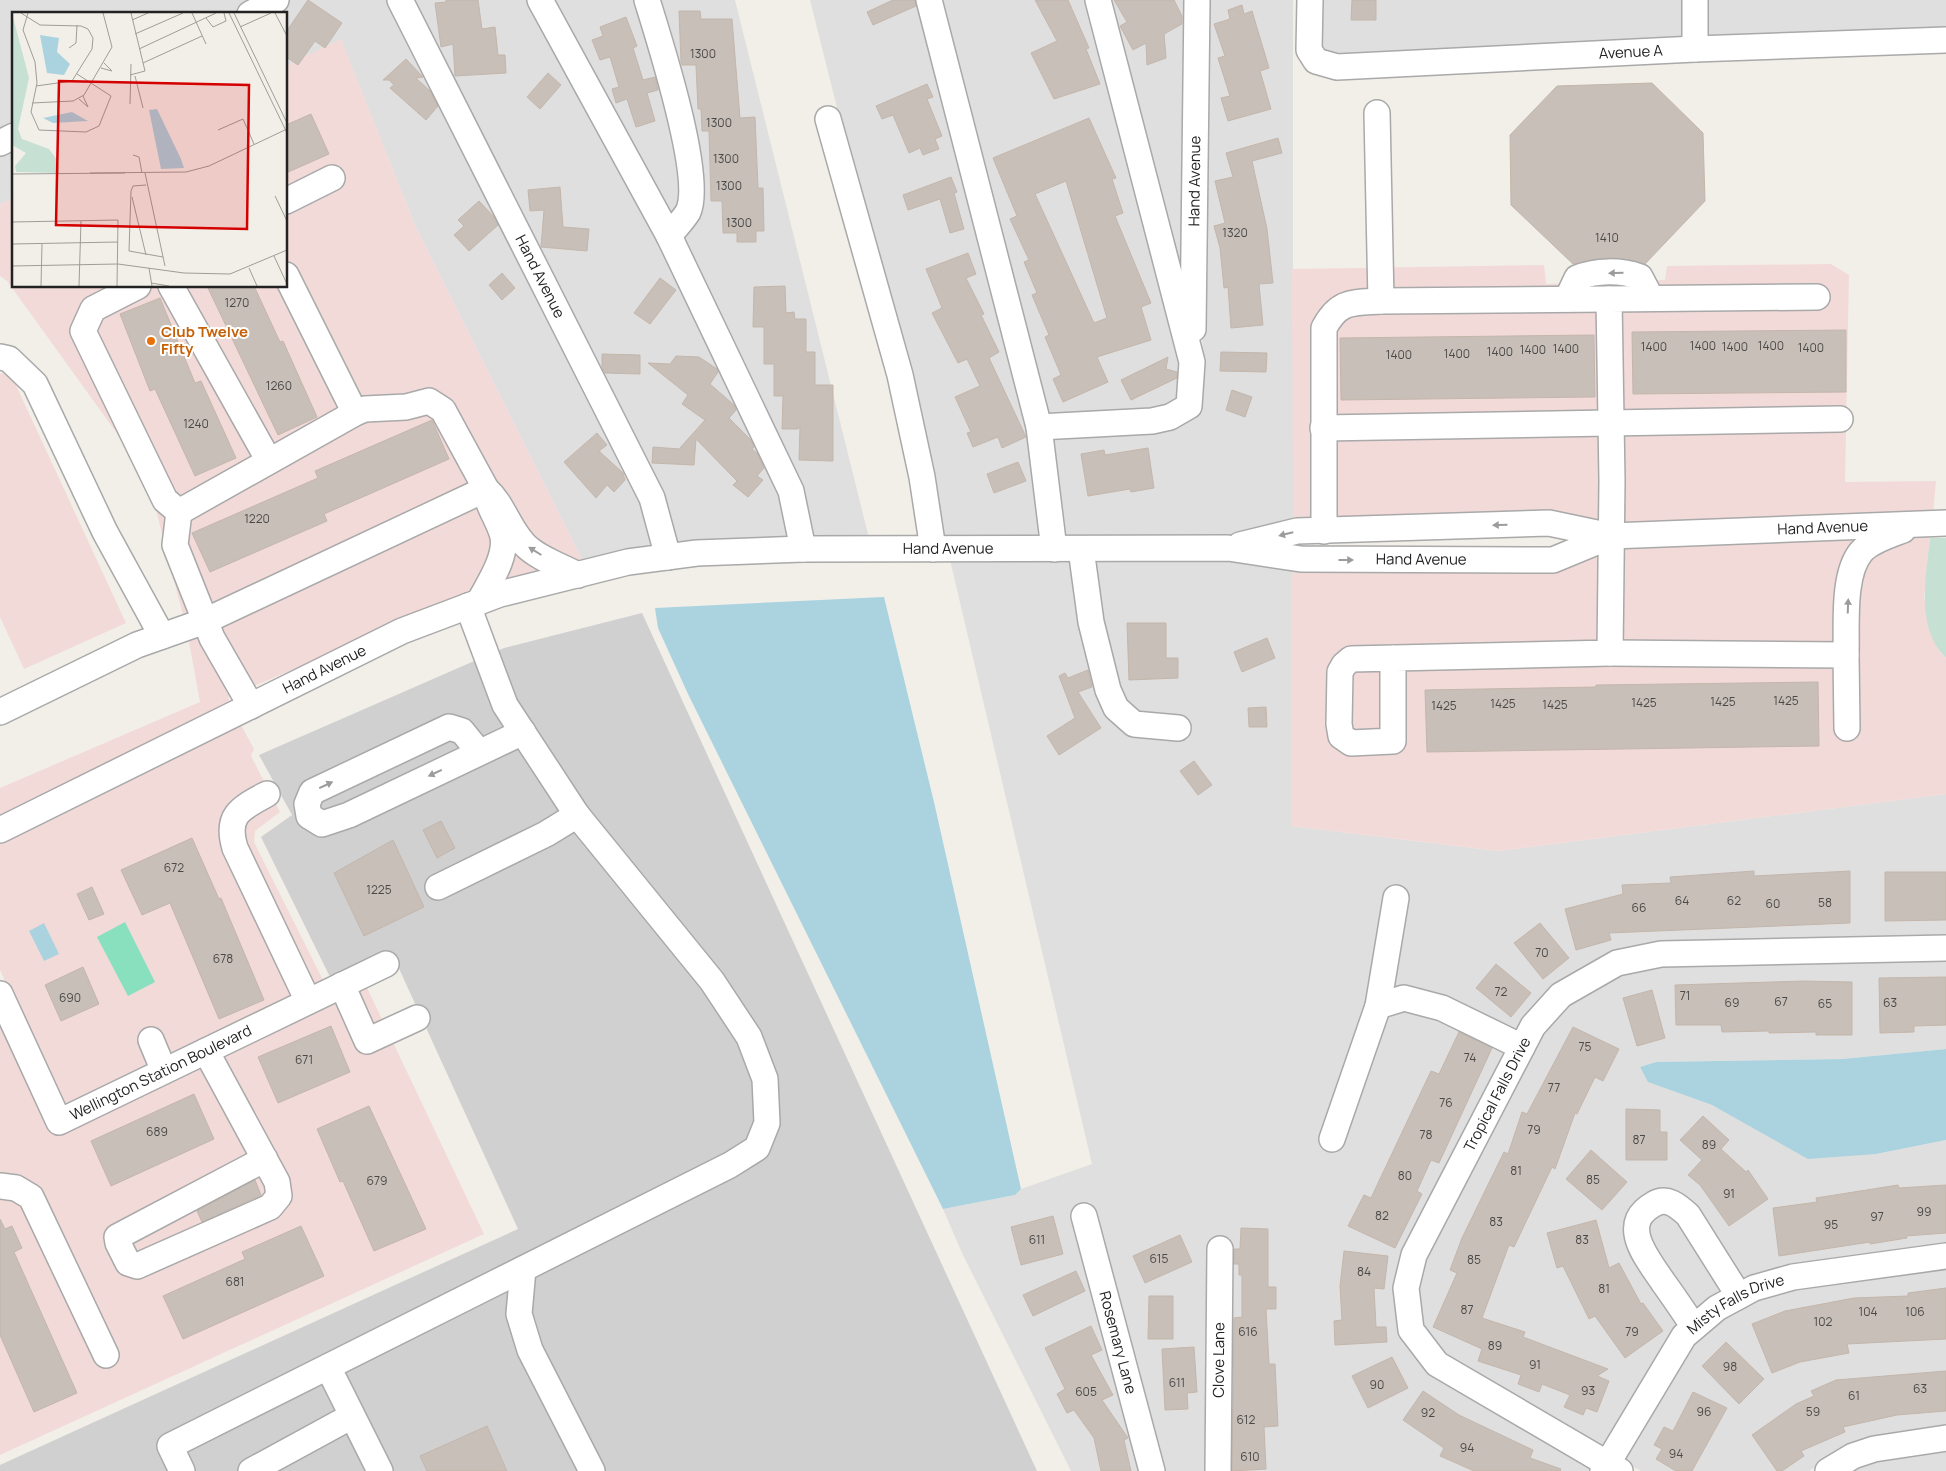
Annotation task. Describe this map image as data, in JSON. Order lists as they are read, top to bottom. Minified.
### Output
{"streets":{"street":["Avenue A","Hand Avenue","Wellington Station Boulevard","Tropical Falls Drive","Misty Falls Drive","Rosemary Lane","Clove Lane"]},"crossings":[["Tropical Falls Drive","Misty Falls Drive"]],"places":["Club Twelve Fifty"],"house_numbers":["1300","1300","1300","1300","1300","1320","1410","1270","1400","1400","1400","1400","1400","1400","1400","1400","1400","1400","1260","1240","1220","1425","1425","1425","1425","1425","1425","672","1225","64","62","58","60","66","70","678","72","71","690","67","69","63","65","75","74","671","77","76","79","689","78","87","89","81","80","85","679","91","99","82","97","83","95","611","83","615","85","84","681","81","87","104","106","102","616","79","89","91","98","611","90","63","93","605","61","96","59","92","612","94","94","610"]}
